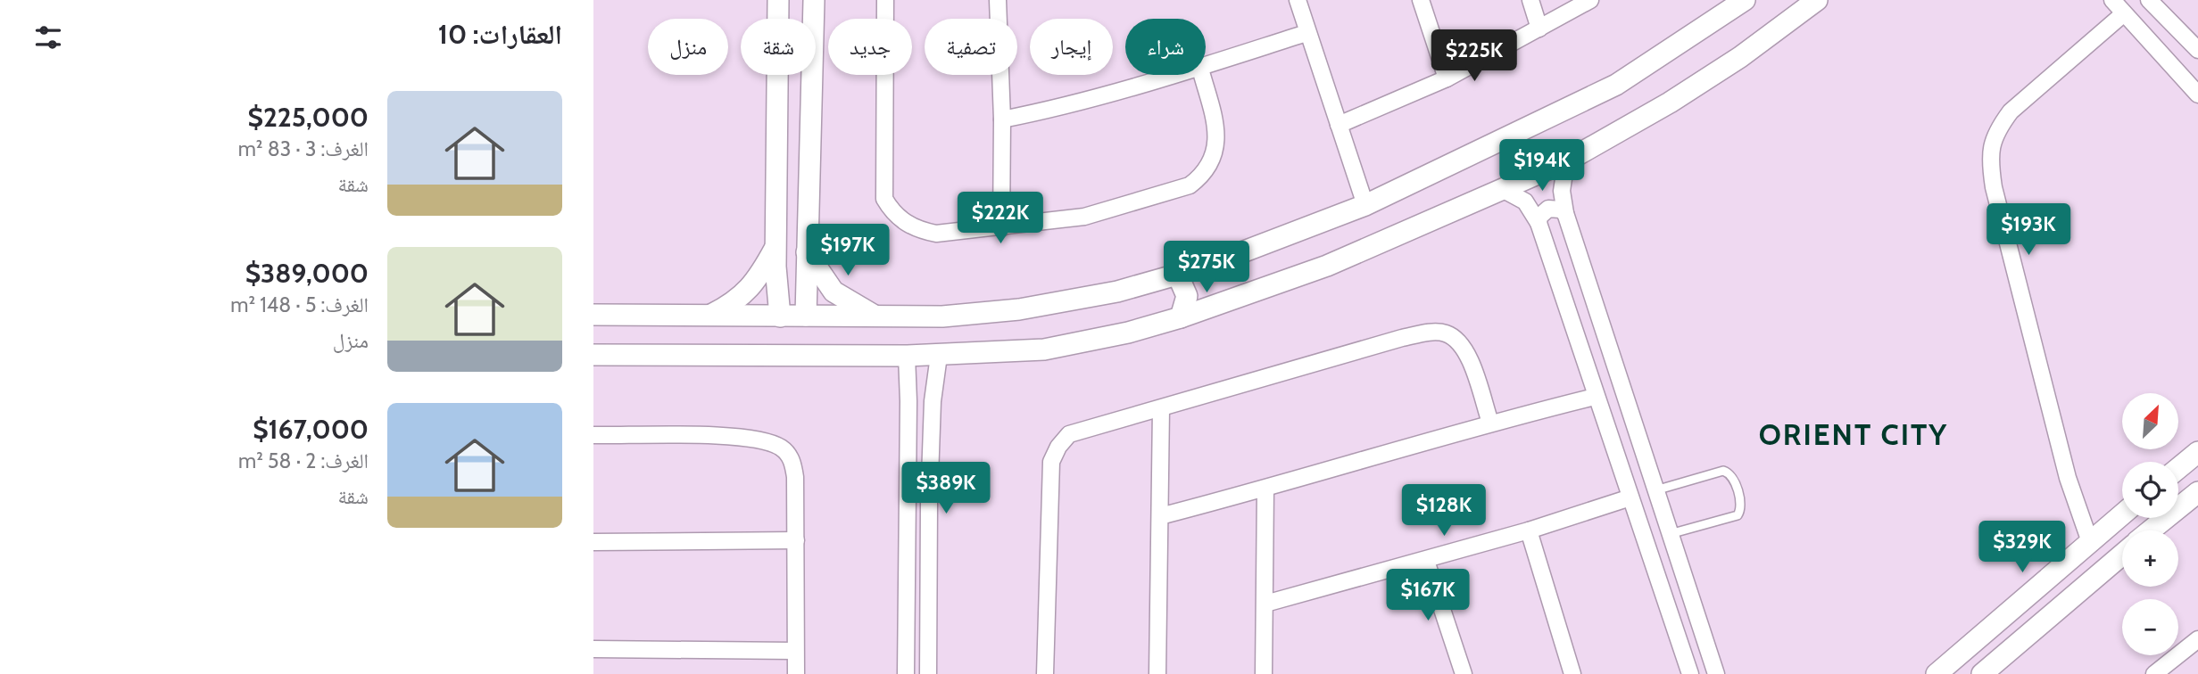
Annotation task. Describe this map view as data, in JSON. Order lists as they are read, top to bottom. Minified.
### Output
{"districts":["ORIENT CITY"],"north":"top right","page":{"heading":"العقارات: 10","chip":["شراء","إيجار","تصفية","جديد","شقة","منزل"],"price":["$225K","$194K","$222K","$193K","$197K","$275K","$389K","$128K","$329K","$167K"],"list":[{"name":"$225,000","note":"الغرف: 3 · 83 m² · شقة"},{"name":"$389,000","note":"الغرف: 5 · 148 m² · منزل"},{"name":"$167,000","note":"الغرف: 2 · 58 m² · شقة"}],"map_buttons":["+","−"]}}
